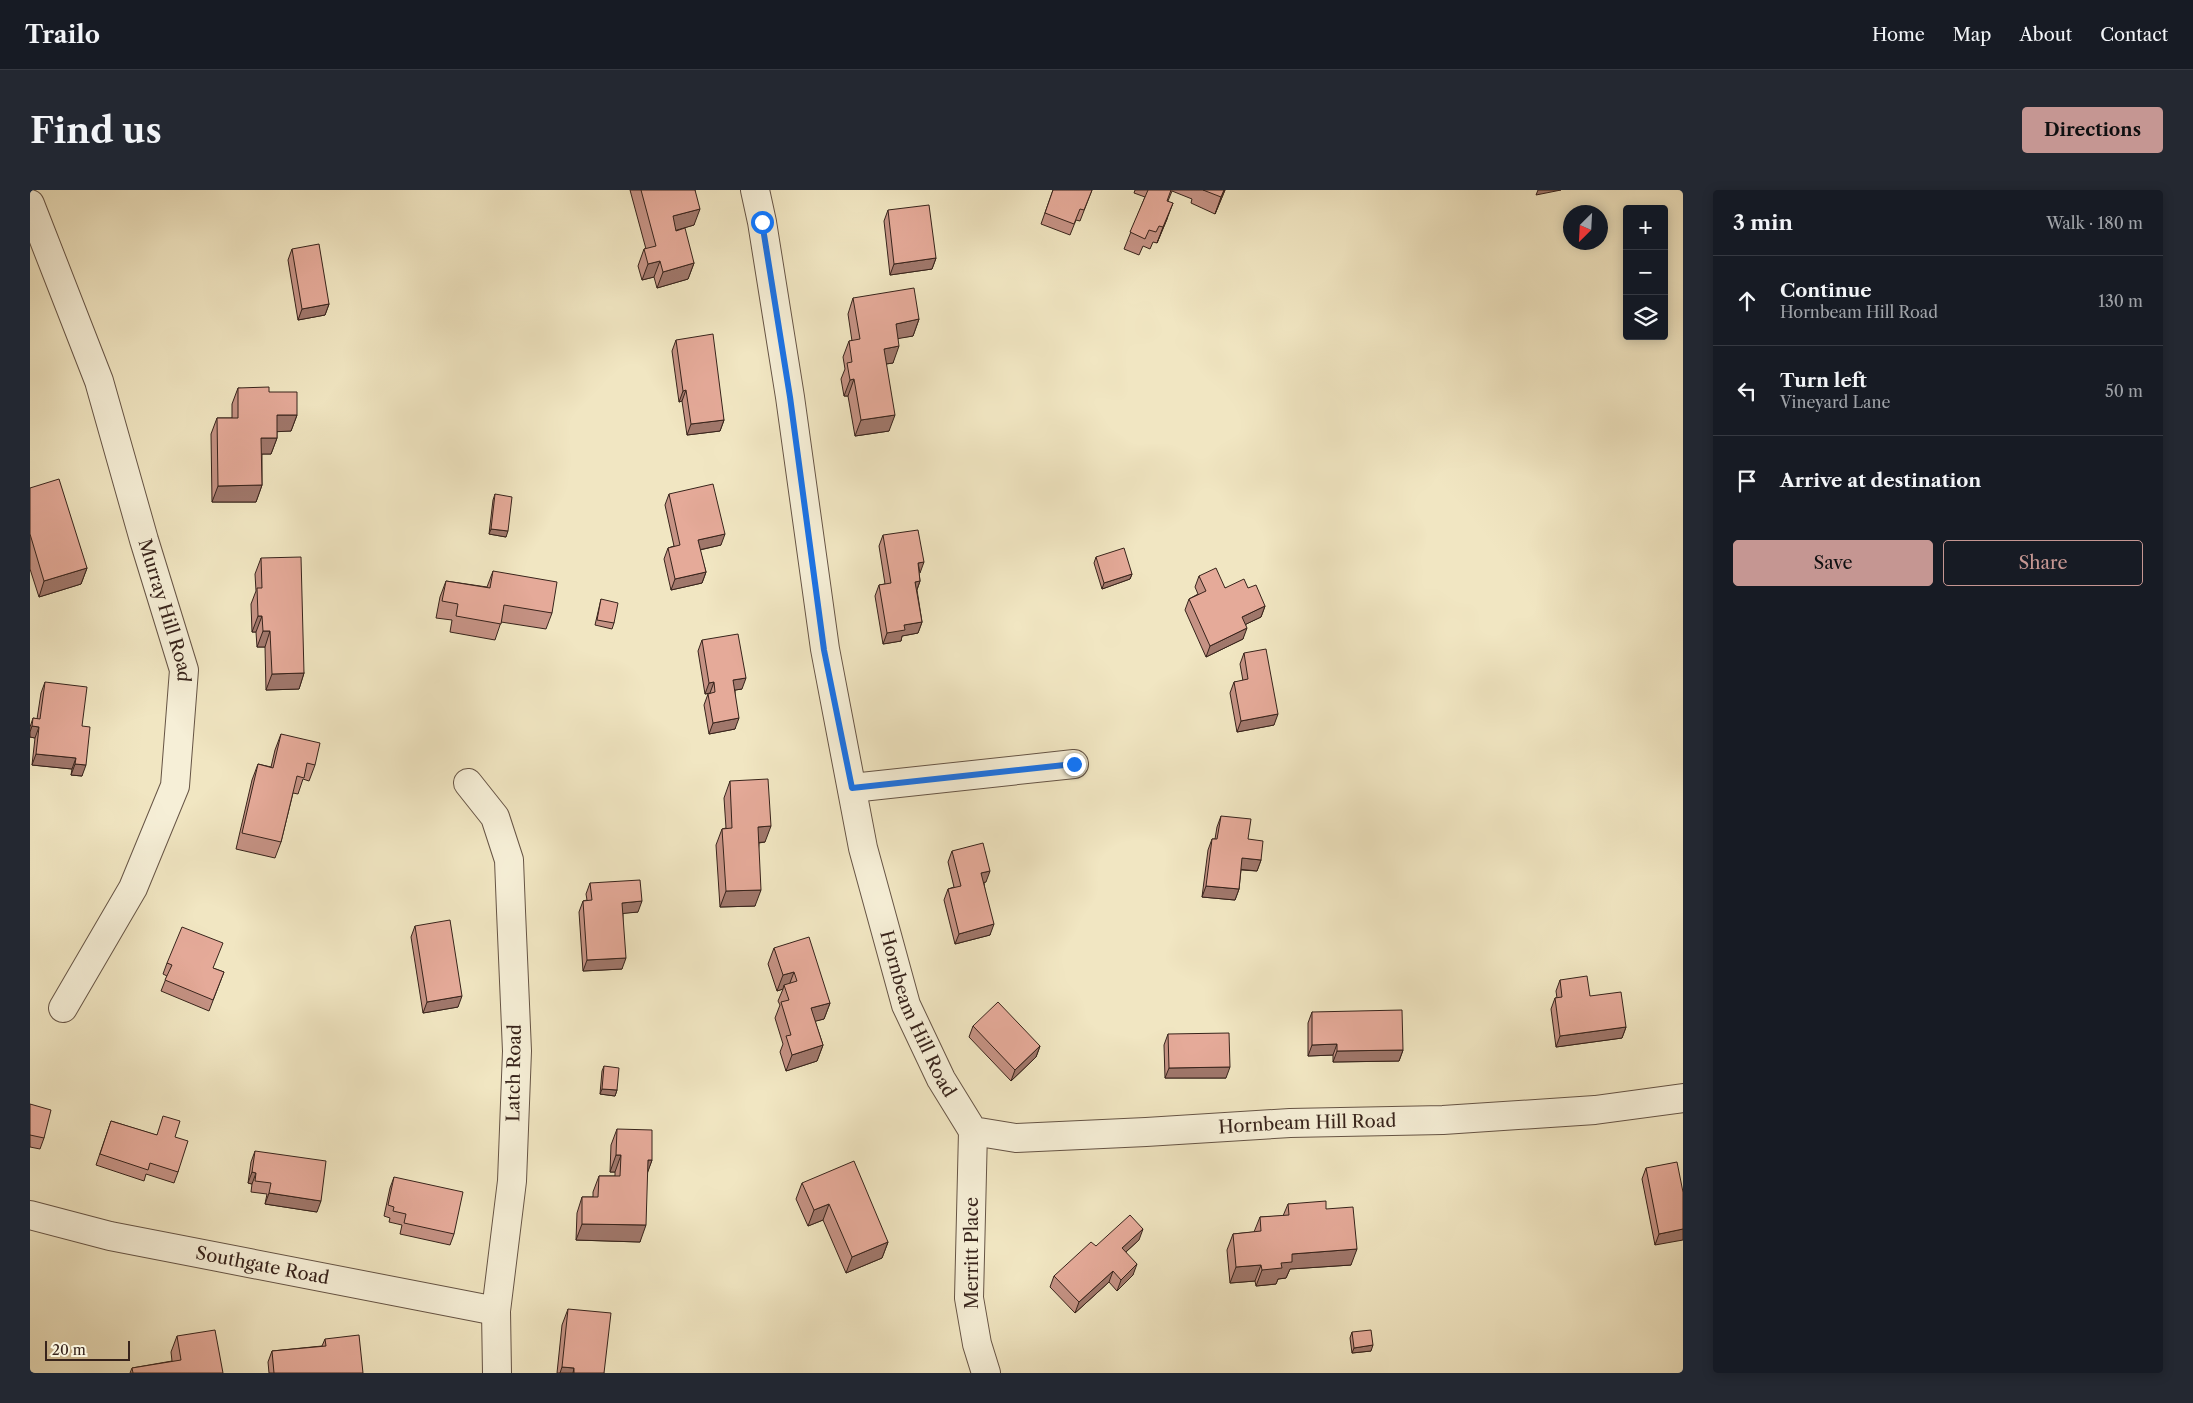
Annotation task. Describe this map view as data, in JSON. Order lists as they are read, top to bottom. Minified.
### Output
{"streets":{"street":["Murray Hill Road","Hornbeam Hill Road","Latch Road","Merritt Place","Southgate Road"]},"crossings":[["Hornbeam Hill Road","Merritt Place"],["Latch Road","Southgate Road"]],"scale_bar":"20 m","north":"bottom left","page":{"header":"Trailo","nav":["Home","Map","About","Contact"],"buttons":["Directions",["Save","Share"]],"title":"Find us","heading":["3 min","Walk · 180 m"],"map_buttons":["+","−"],"list":[["Continue","Hornbeam Hill Road","130 m"],["Turn left","Vineyard Lane","50 m"],"Arrive at destination"],"scale":"20 m"}}
